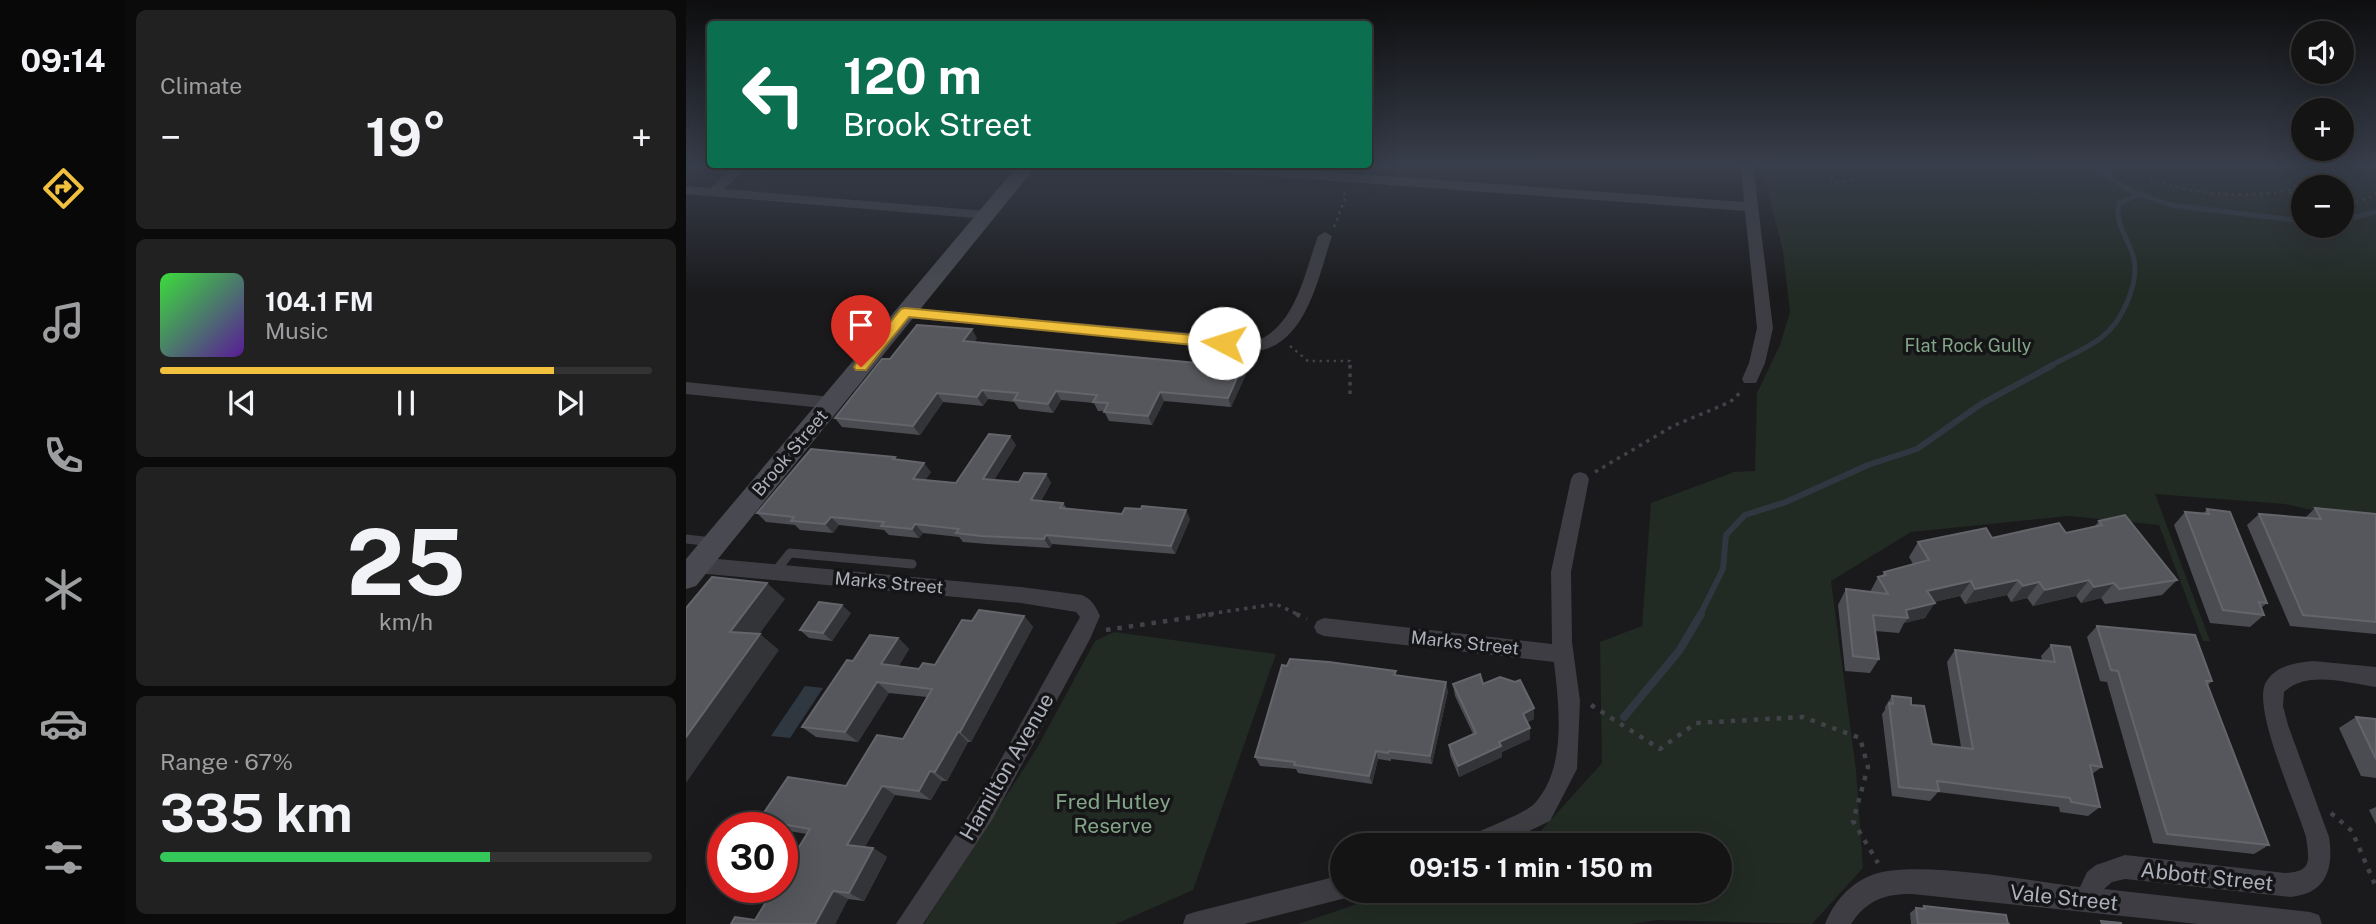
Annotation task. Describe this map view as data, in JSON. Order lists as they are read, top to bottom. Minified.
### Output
{"streets":{"main road":["Brook Street"],"street":["Marks Street","Hamilton Avenue","Abbott Street","Vale Street"]},"crossings":[["Brook Street","Marks Street"],["Marks Street","Hamilton Avenue"],["Abbott Street","Vale Street"]],"parks":["Flat Rock Gully","Fred Hutley Reserve"],"page":{"tabs":"09:14","tile":["Climate",["25","km/h"],["Range · 67%","335 km"]],"map_buttons":["+","−"],"turn":["120 m","Brook Street"],"heat":["−","19°","+"],"song":["104.1 FM","Music"],"limit":"30","trip":"09:15 · 1 min · 150 m"}}
